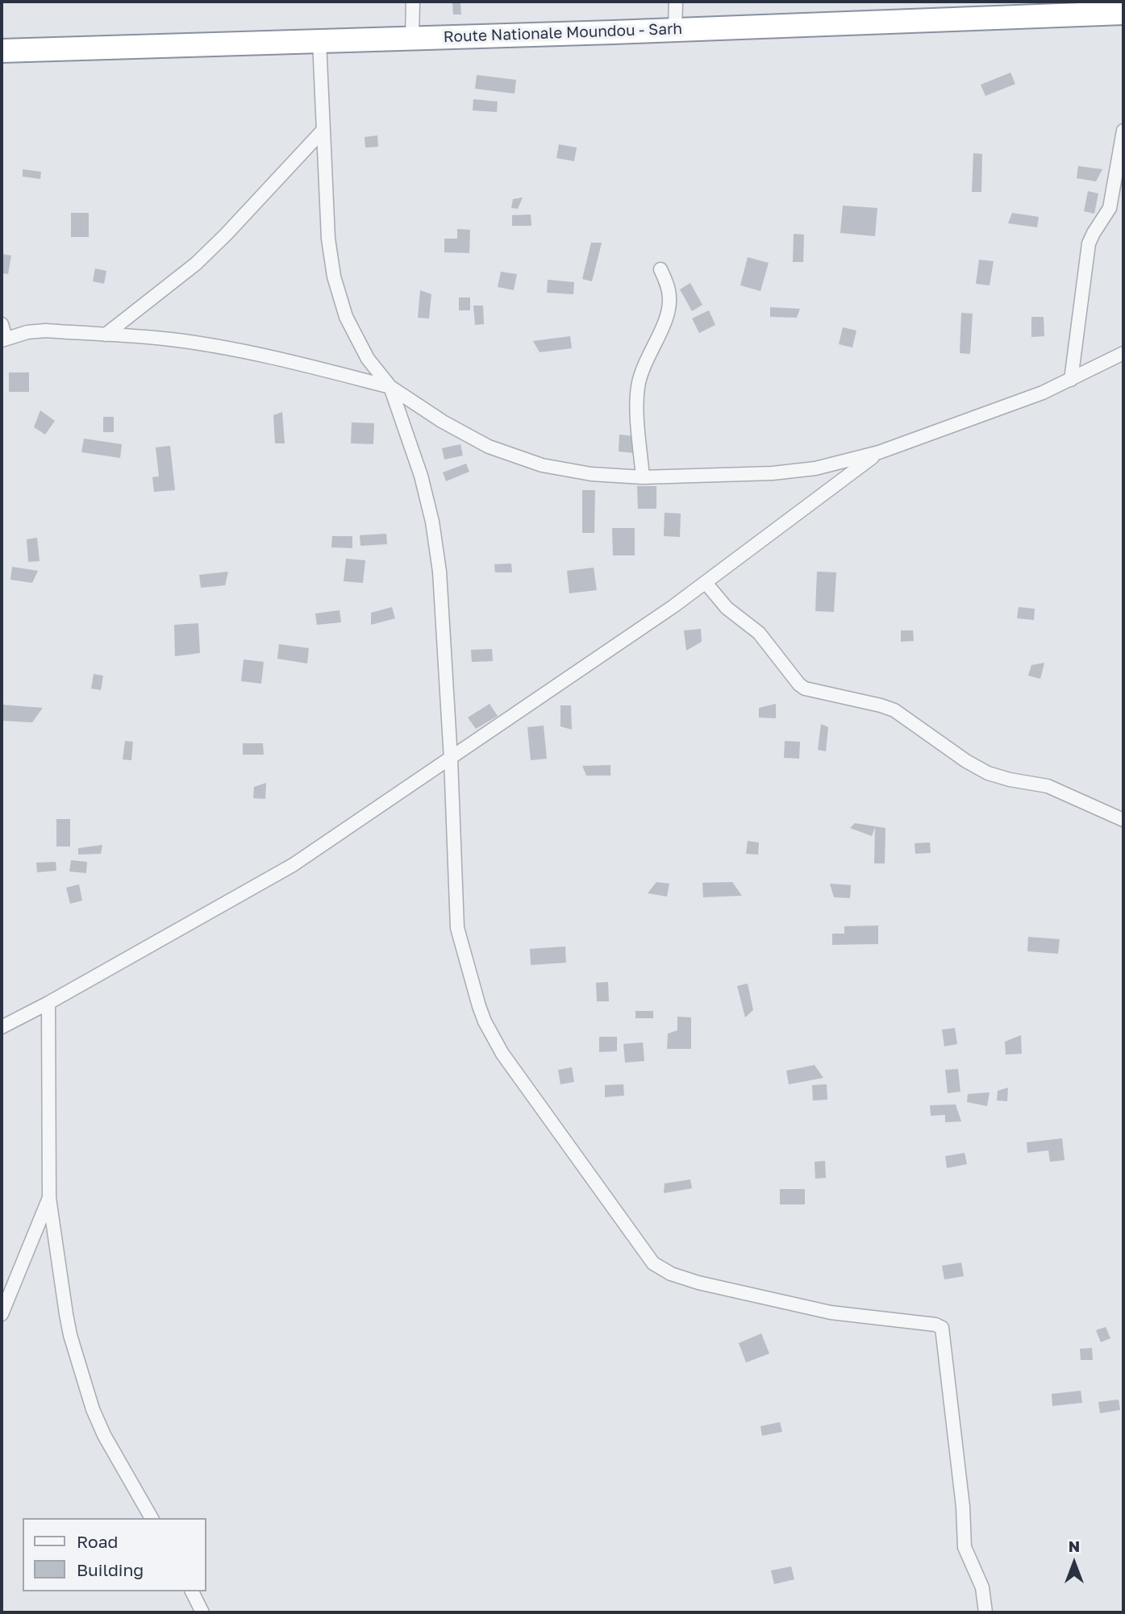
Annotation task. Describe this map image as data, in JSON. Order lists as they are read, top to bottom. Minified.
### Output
{"streets":{"highway":["Route Nationale Moundou - Sarh"]},"legend":["Road","Building"],"north":"top"}
